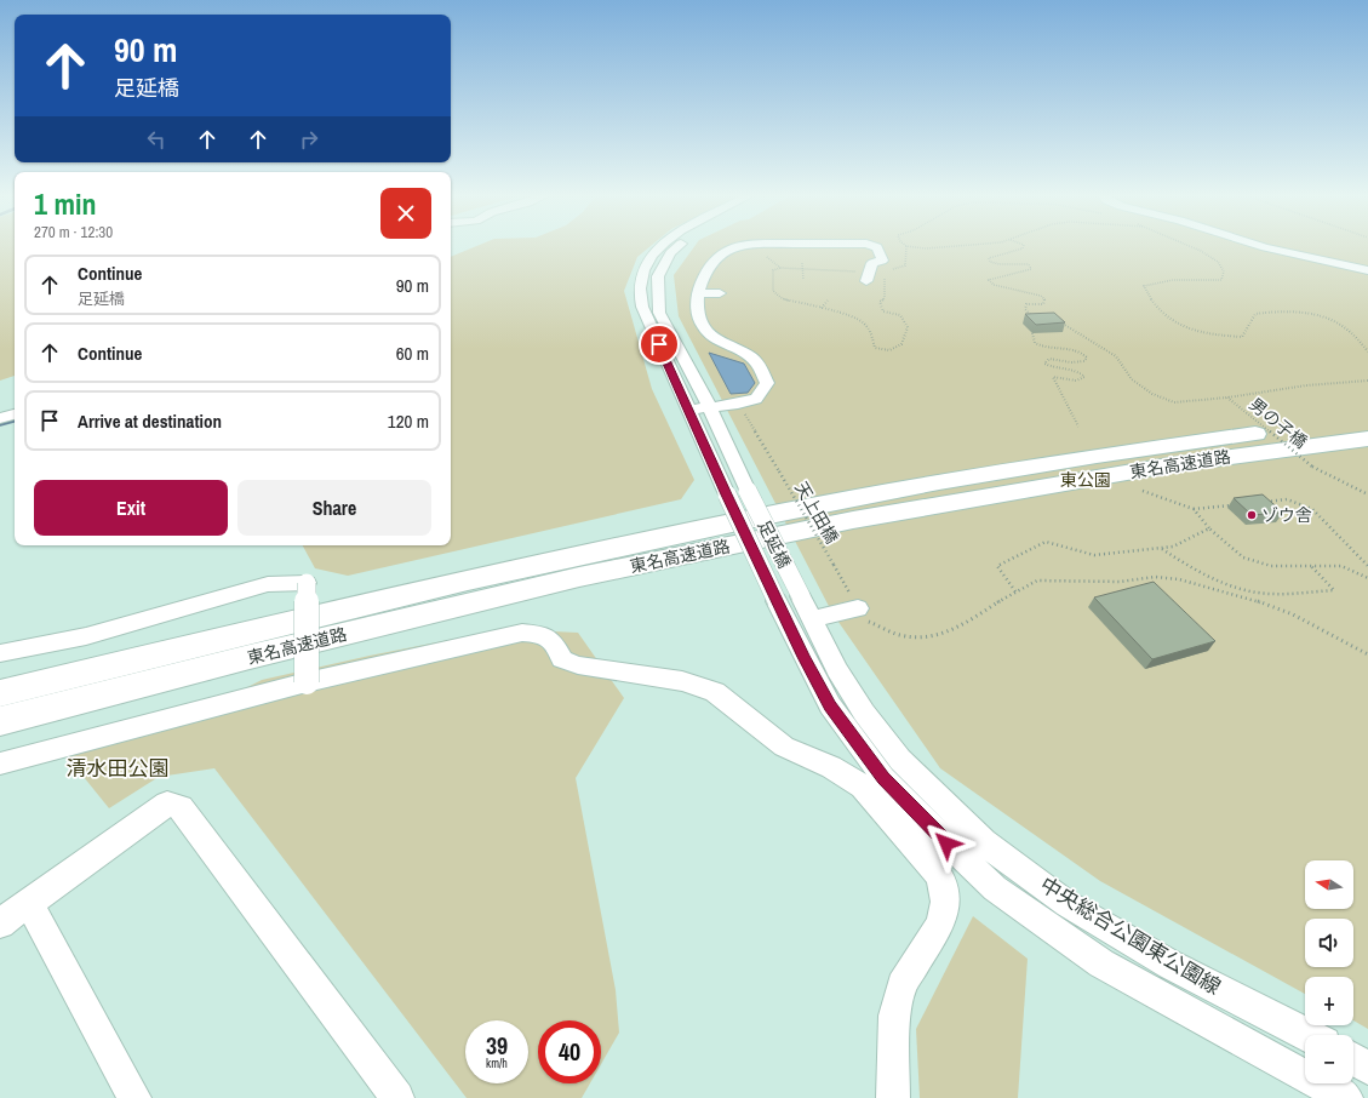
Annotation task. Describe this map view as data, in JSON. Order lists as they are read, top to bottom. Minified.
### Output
{"streets":{"highway":["東名高速道路"],"street":["足延橋","中央総合公園東公園線"],"path":["男の子橋","天上田橋"]},"crossings":[["足延橋","中央総合公園東公園線"]],"parks":["東公園","清水田公園"],"places":["ゾウ舎"],"north":"left","page":{"turn":["90 m","足延橋"],"heading":["1 min","270 m · 12:30"],"list":[{"name":"Continue","note":"足延橋","value":"90 m"},{"name":"Continue","value":"60 m"},{"name":"Arrive at destination","value":"120 m"}],"buttons":["Exit","Share"],"map_buttons":["+","−"],"speed":"39 km/h","limit":"40"}}
